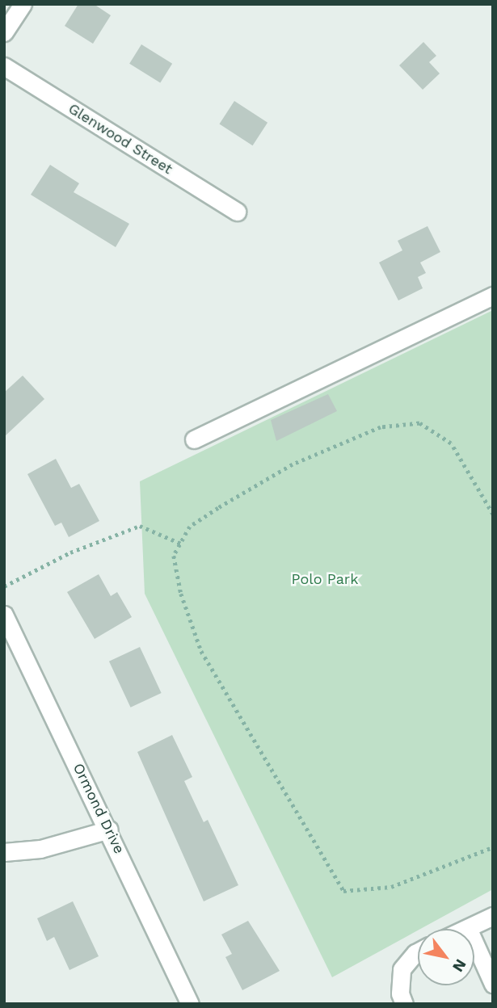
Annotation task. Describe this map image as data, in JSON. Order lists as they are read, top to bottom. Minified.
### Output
{"streets":{"street":["Glenwood Street","Ormond Drive"]},"parks":["Polo Park"],"north":"bottom right"}
